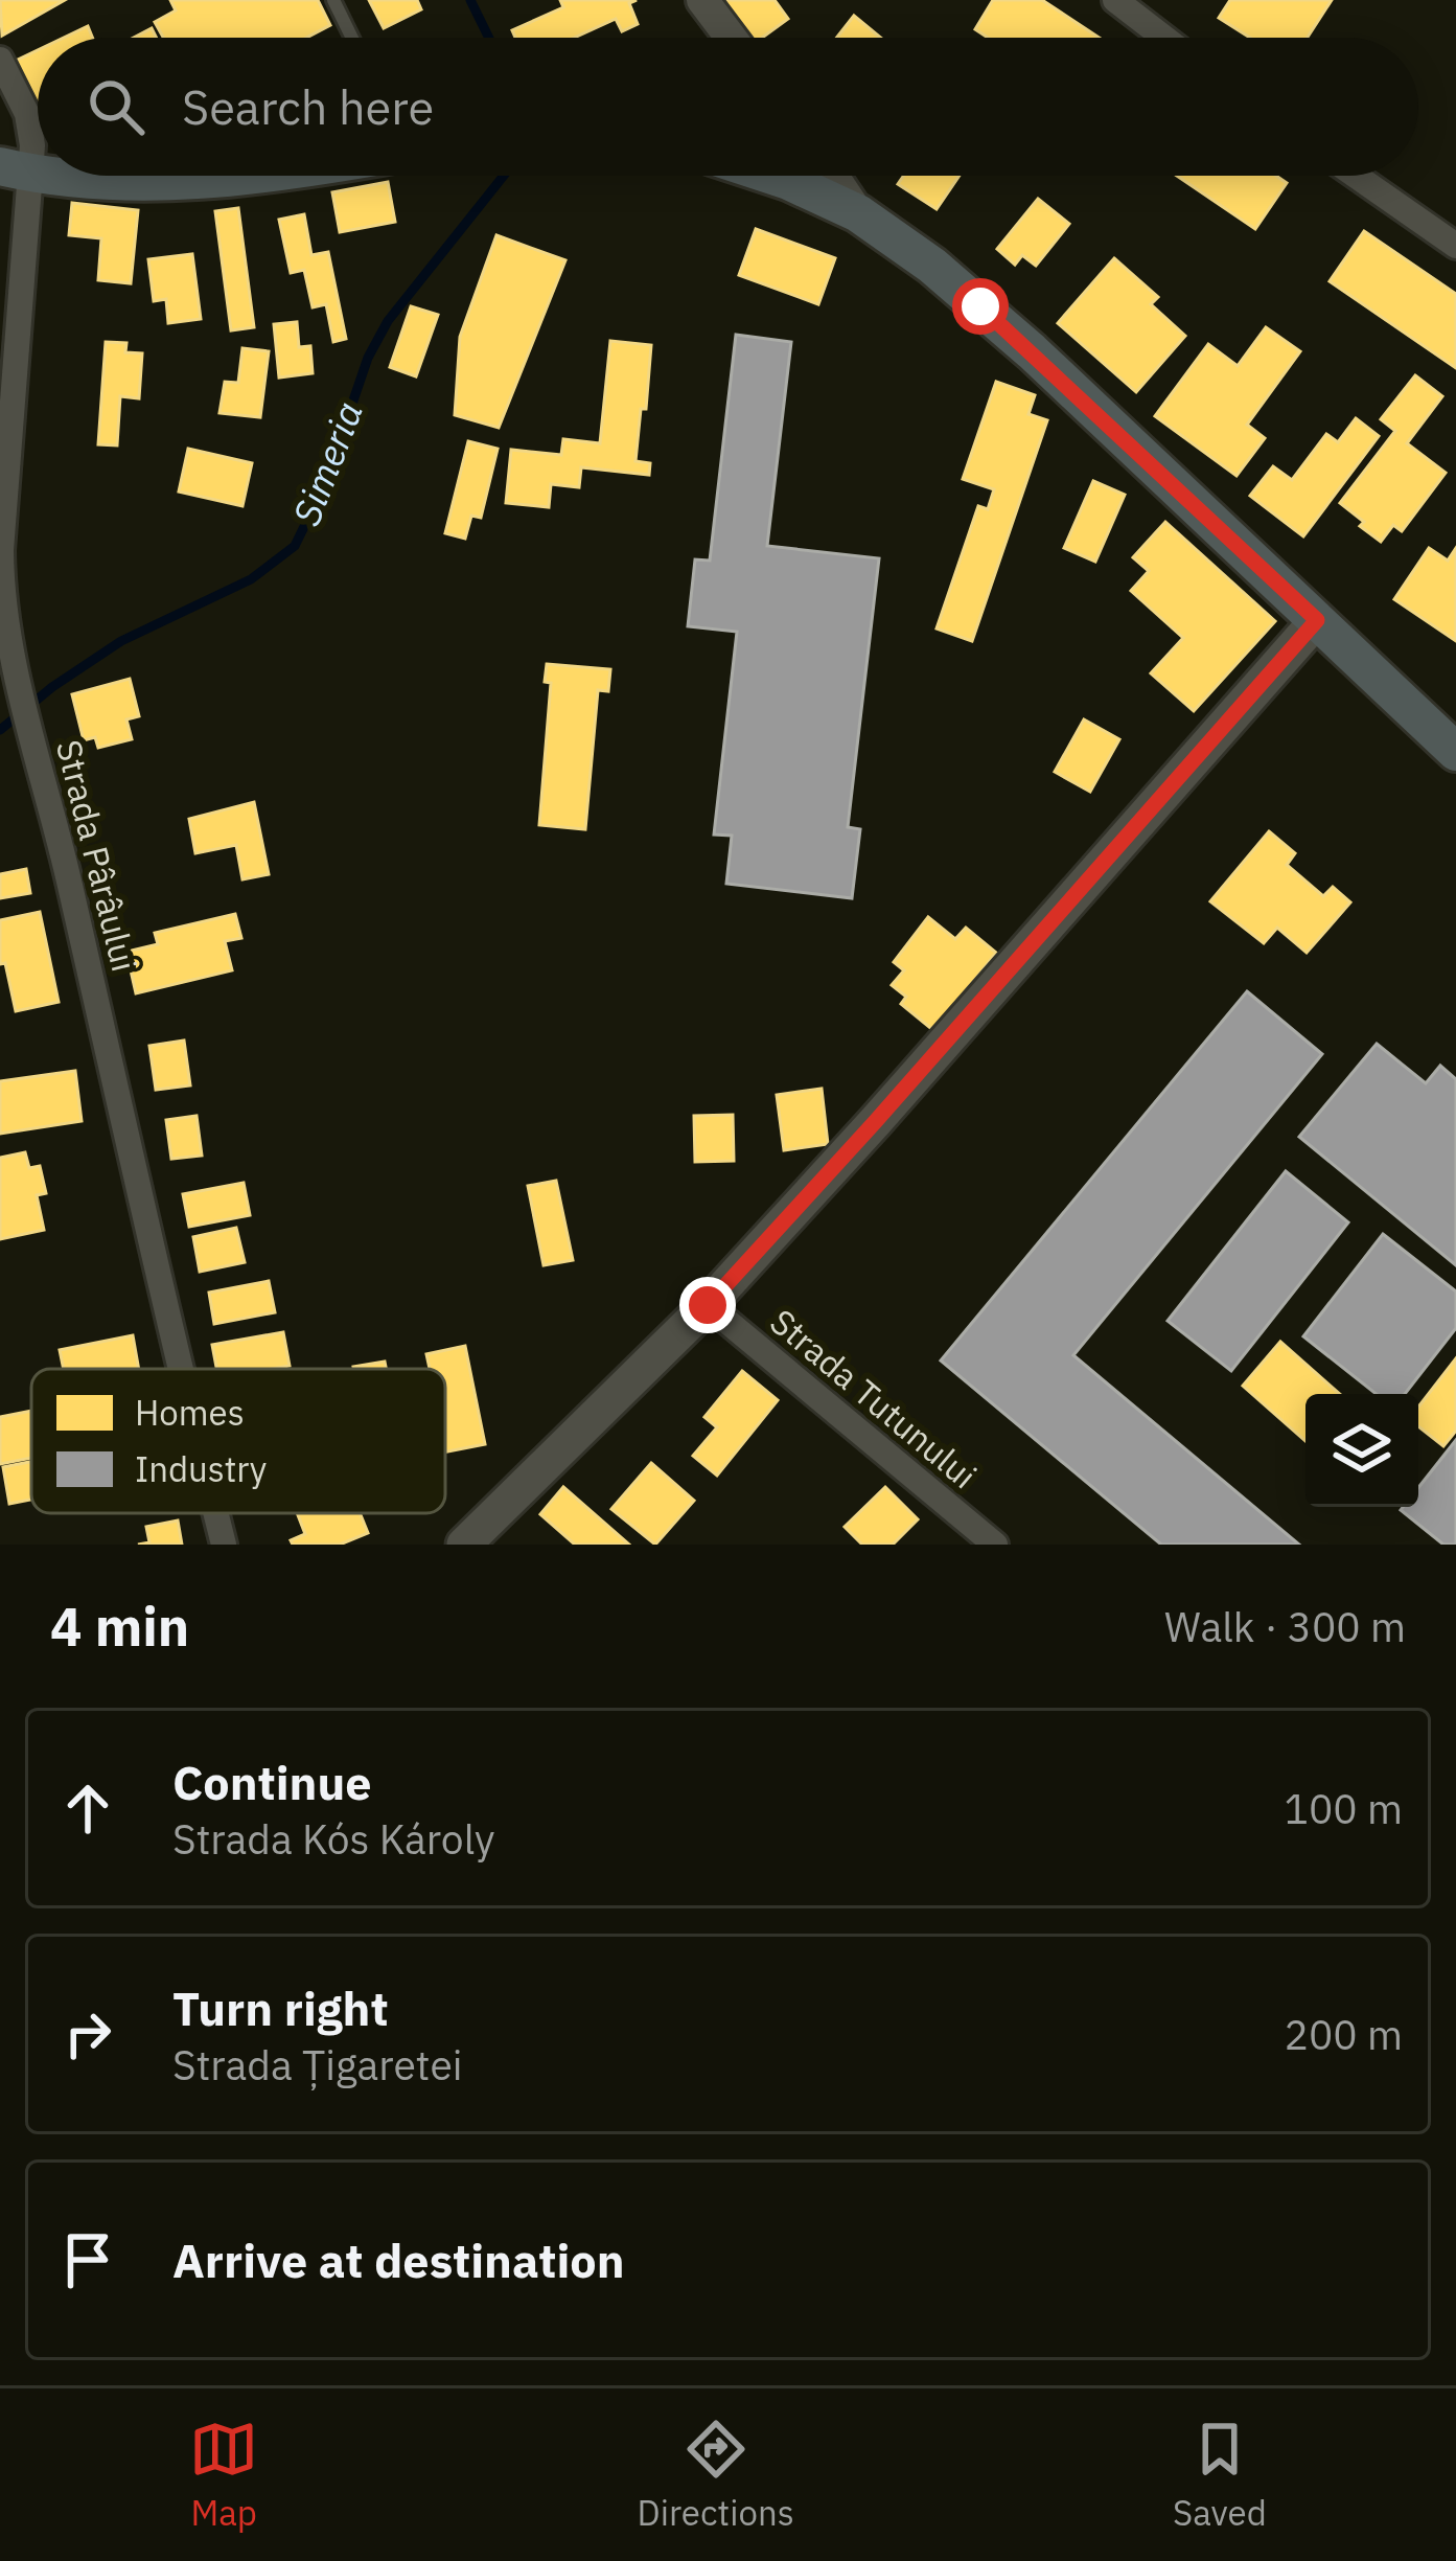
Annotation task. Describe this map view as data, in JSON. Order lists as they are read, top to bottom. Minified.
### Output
{"streets":{"street":["Strada Pârâului","Strada Tutunului"]},"water":["Simeria"],"legend":["Homes","Industry"],"page":{"search":"Search here","heading":["4 min","Walk · 300 m"],"list":[["Continue","Strada Kós Károly","100 m"],["Turn right","Strada Țigaretei","200 m"],"Arrive at destination"],"nav":["Map","Directions","Saved"]}}
